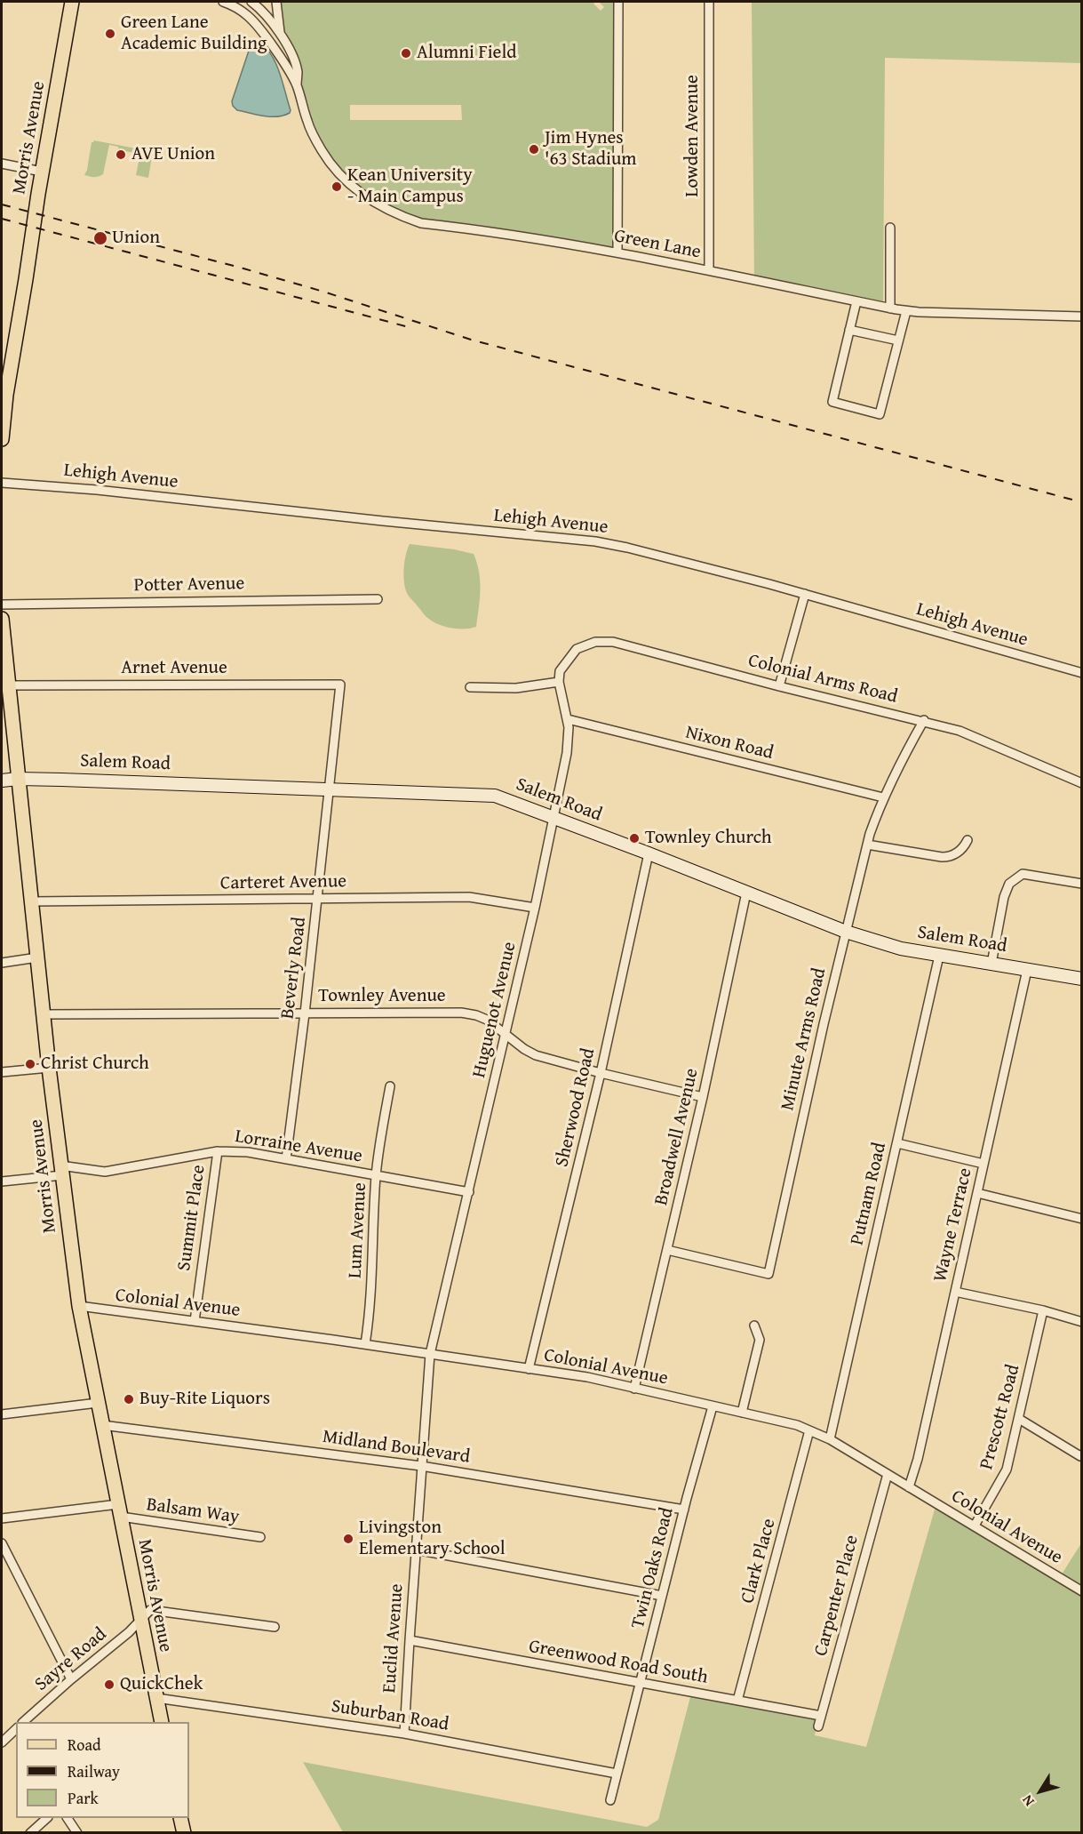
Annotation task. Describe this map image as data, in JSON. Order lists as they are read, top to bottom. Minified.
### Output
{"streets":{"main road":["Morris Avenue"],"street":["Lowden Avenue","Green Lane","Lehigh Avenue","Potter Avenue","Arnet Avenue","Colonial Arms Road","Nixon Road","Salem Road","Carteret Avenue","Beverly Road","Townley Avenue","Huguenot Avenue","Minute Arms Road","Sherwood Road","Broadwell Avenue","Lorraine Avenue","Putnam Road","Summit Place","Wayne Terrace","Lum Avenue","Colonial Avenue","Prescott Road","Midland Boulevard","Balsam Way","Clark Place","Twin Oaks Road","Carpenter Place","Euclid Avenue","Sayre Road","Greenwood Road South","Suburban Road"]},"crossings":[["Lowden Avenue","Green Lane"],["Morris Avenue","Arnet Avenue"],["Morris Avenue","Salem Road"],["Morris Avenue","Carteret Avenue"],["Morris Avenue","Townley Avenue"],["Morris Avenue","Lorraine Avenue"],["Morris Avenue","Colonial Avenue"],["Morris Avenue","Midland Boulevard"],["Morris Avenue","Balsam Way"],["Morris Avenue","Sayre Road"],["Morris Avenue","Suburban Road"],["Arnet Avenue","Beverly Road"],["Colonial Arms Road","Huguenot Avenue"],["Colonial Arms Road","Minute Arms Road"],["Nixon Road","Huguenot Avenue"],["Nixon Road","Minute Arms Road"],["Salem Road","Beverly Road"],["Salem Road","Huguenot Avenue"],["Salem Road","Minute Arms Road"],["Salem Road","Sherwood Road"],["Salem Road","Broadwell Avenue"],["Salem Road","Putnam Road"],["Salem Road","Wayne Terrace"],["Carteret Avenue","Beverly Road"],["Carteret Avenue","Huguenot Avenue"],["Beverly Road","Townley Avenue"],["Beverly Road","Lorraine Avenue"],["Townley Avenue","Huguenot Avenue"],["Townley Avenue","Sherwood Road"],["Townley Avenue","Broadwell Avenue"],["Huguenot Avenue","Lorraine Avenue"],["Huguenot Avenue","Colonial Avenue"],["Huguenot Avenue","Euclid Avenue"],["Minute Arms Road","Broadwell Avenue"],["Sherwood Road","Colonial Avenue"],["Broadwell Avenue","Colonial Avenue"],["Lorraine Avenue","Summit Place"],["Lorraine Avenue","Lum Avenue"],["Putnam Road","Colonial Avenue"],["Summit Place","Colonial Avenue"],["Wayne Terrace","Colonial Avenue"],["Lum Avenue","Colonial Avenue"],["Colonial Avenue","Prescott Road"],["Colonial Avenue","Clark Place"],["Colonial Avenue","Twin Oaks Road"],["Colonial Avenue","Carpenter Place"],["Colonial Avenue","Euclid Avenue"],["Midland Boulevard","Twin Oaks Road"],["Midland Boulevard","Euclid Avenue"],["Clark Place","Greenwood Road South"],["Twin Oaks Road","Greenwood Road South"],["Twin Oaks Road","Suburban Road"],["Carpenter Place","Greenwood Road South"],["Euclid Avenue","Greenwood Road South"],["Euclid Avenue","Suburban Road"]],"places":["Green Lane Academic Building","Alumni Field","Jim Hynes '63 Stadium","AVE Union","Kean University - Main Campus","Union","Townley Church","Christ Church","Buy-Rite Liquors","Livingston Elementary School","QuickChek"],"legend":["Road","Railway","Park"],"north":"bottom left"}
